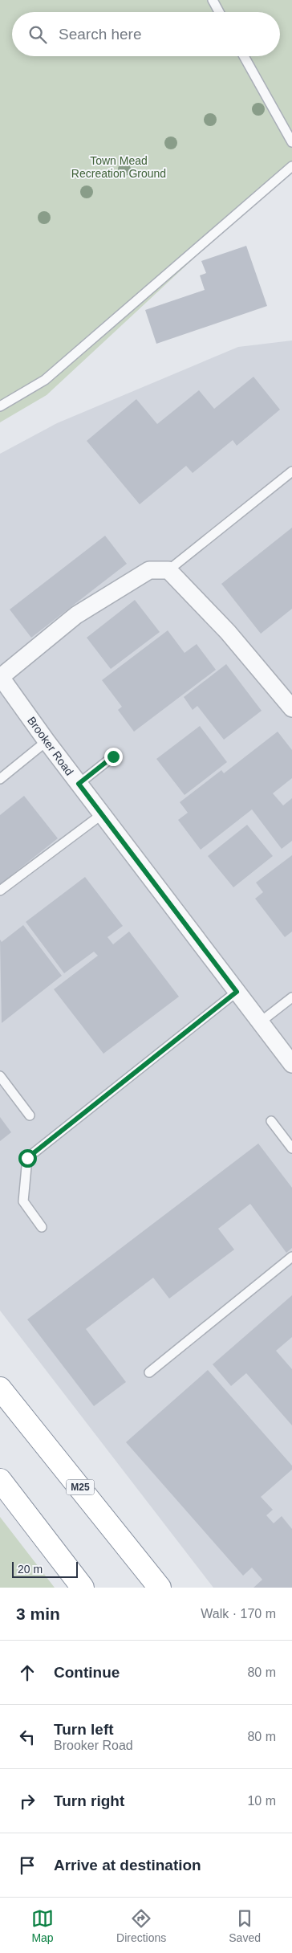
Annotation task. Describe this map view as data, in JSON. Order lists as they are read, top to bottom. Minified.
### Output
{"streets":{"highway":["M25"],"street":["Brooker Road"]},"parks":["Town Mead Recreation Ground"],"scale_bar":"20 m","page":{"search":"Search here","scale":"20 m","heading":["3 min","Walk · 170 m"],"list":[["Continue","80 m"],["Turn left","Brooker Road","80 m"],["Turn right","10 m"],"Arrive at destination"],"nav":["Map","Directions","Saved"]}}
